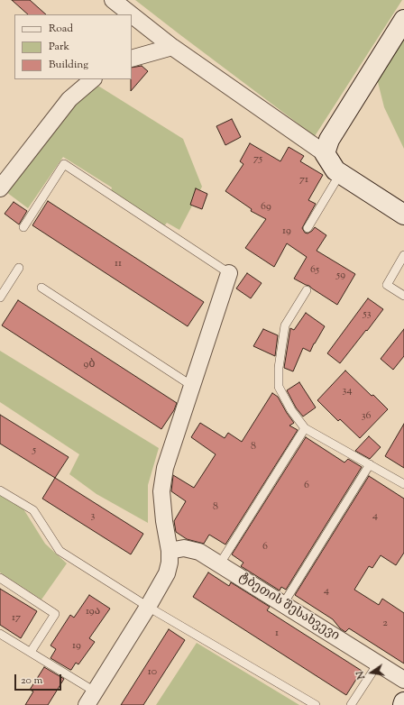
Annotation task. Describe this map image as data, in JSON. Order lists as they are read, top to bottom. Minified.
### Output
{"streets":{"street":["ტბეთის შესახვევი"]},"house_numbers":["75","71","69","19","11","65","59","53","9ბ","34","36","8","5","6","8","3","4","6","4","19ა","17","2","1","19","10"],"legend":["Road","Park","Building"],"scale_bar":"20 m","north":"left"}
